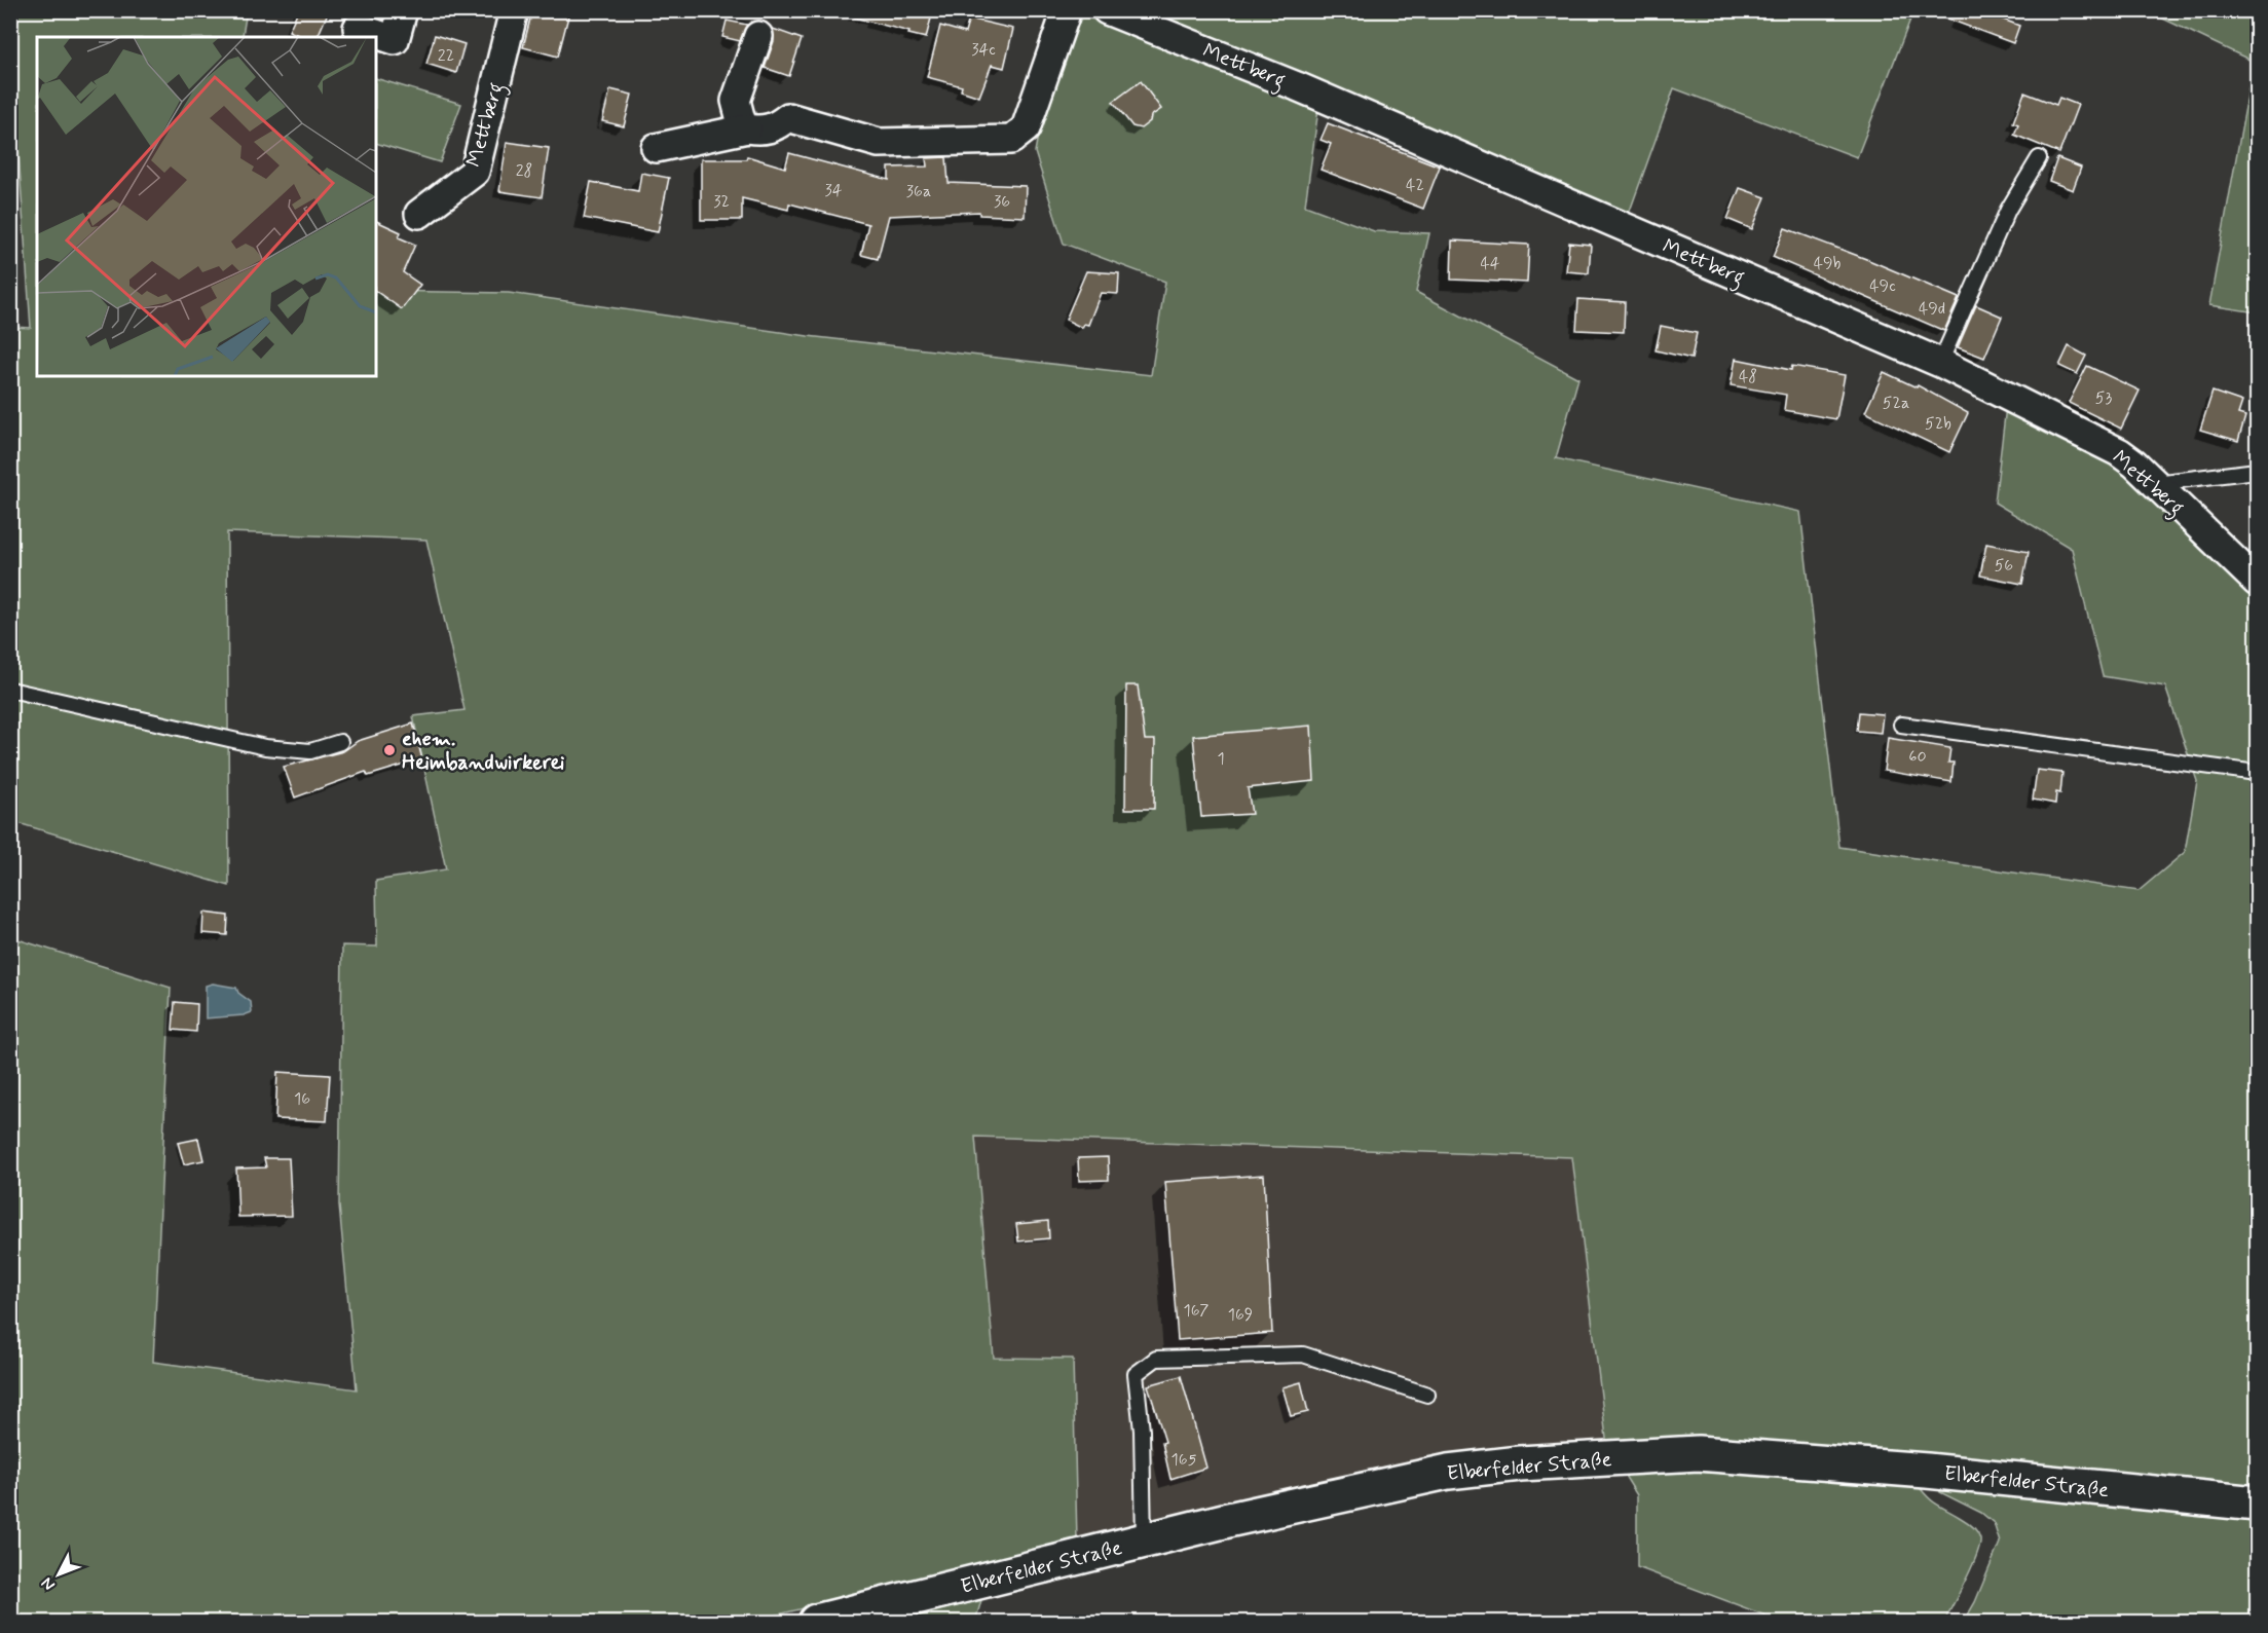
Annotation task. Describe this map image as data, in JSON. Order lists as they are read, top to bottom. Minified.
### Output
{"streets":{"main road":["Elberfelder Straße"],"street":["Mettberg"]},"places":["ehem. Heimbandwirkerei"],"house_numbers":["34c","22","28","42","34","36a","32","36","44","49b","49c","49d","48","53","52a","52b","56","60","1","16","167","169","165"],"north":"bottom left"}
